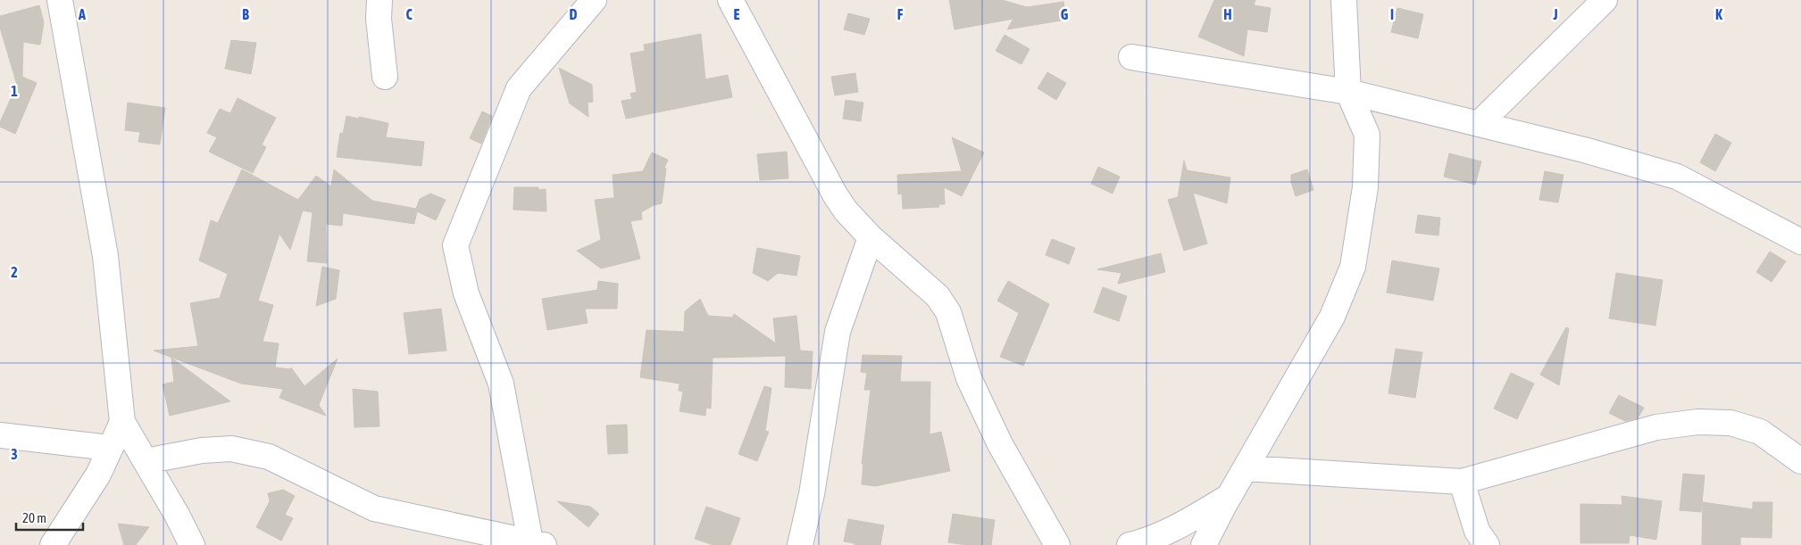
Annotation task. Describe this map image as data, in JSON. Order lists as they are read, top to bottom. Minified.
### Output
{"scale_bar":"20 m","grid":{"columns":["A","B","C","D","E","F","G","H","I","J","K"],"rows":["1","2","3"]}}
